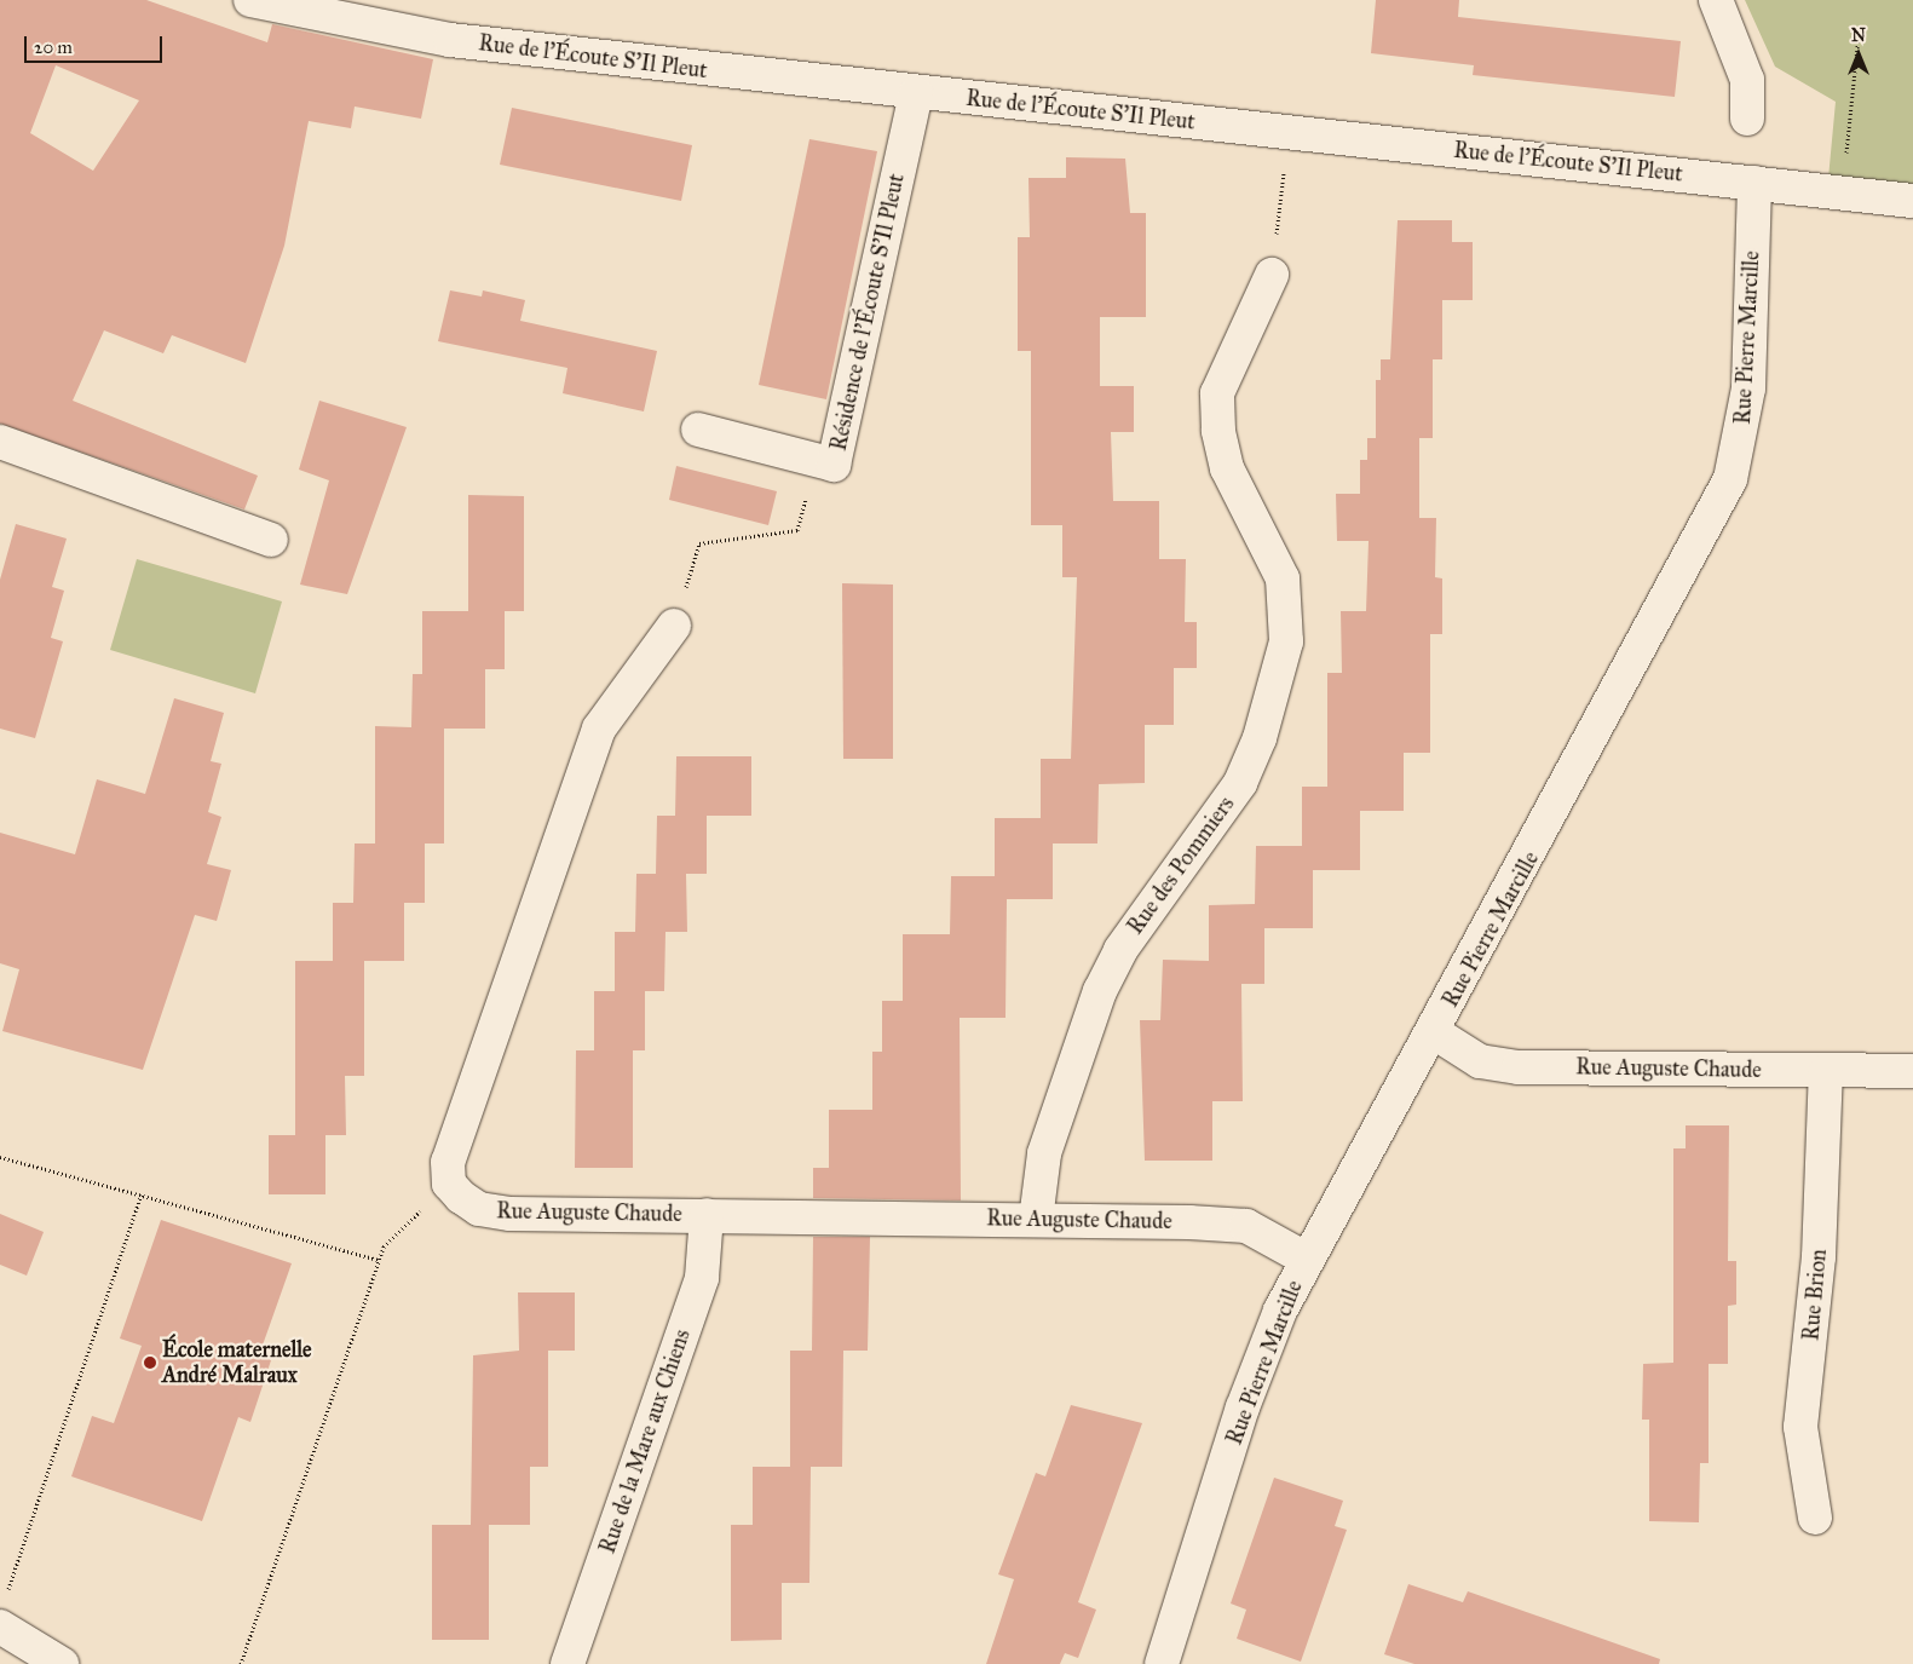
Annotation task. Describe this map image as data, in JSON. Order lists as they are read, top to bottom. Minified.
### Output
{"streets":{"street":["Rue de l'Écoute S'Il Pleut","Résidence de l'Écoute S'Il Pleut","Rue Pierre Marcille","Rue des Pommiers","Rue Auguste Chaude","Rue Brion","Rue de la Mare aux Chiens"]},"crossings":[["Rue de l'Écoute S'Il Pleut","Résidence de l'Écoute S'Il Pleut"],["Rue de l'Écoute S'Il Pleut","Rue Pierre Marcille"],["Rue Pierre Marcille","Rue Auguste Chaude"],["Rue des Pommiers","Rue Auguste Chaude"],["Rue Auguste Chaude","Rue Brion"],["Rue Auguste Chaude","Rue de la Mare aux Chiens"]],"places":["École maternelle André Malraux"],"scale_bar":"20 m","north":"top"}
